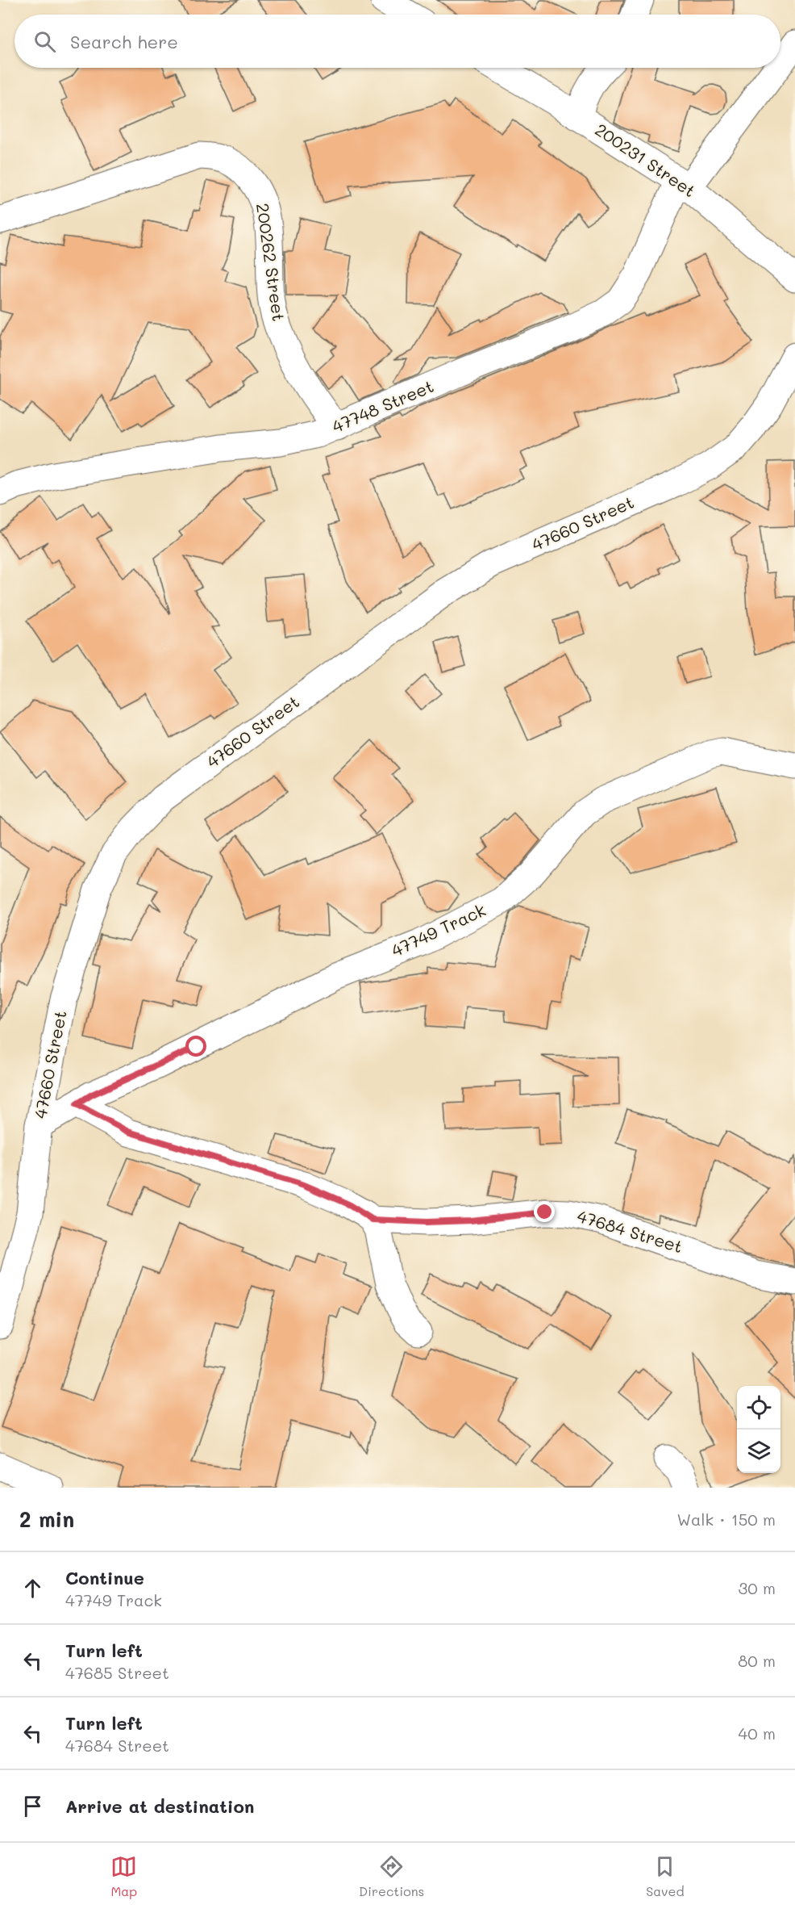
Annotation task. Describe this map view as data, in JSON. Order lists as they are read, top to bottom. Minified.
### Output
{"streets":{"street":["200231 Street","200262 Street","47748 Street","47660 Street","47749 Track","47684 Street"]},"crossings":[["200231 Street","47748 Street"],["200262 Street","47748 Street"],["47660 Street","47749 Track"]],"page":{"search":"Search here","heading":["2 min","Walk · 150 m"],"list":[["Continue","47749 Track","30 m"],["Turn left","47685 Street","80 m"],["Turn left","47684 Street","40 m"],"Arrive at destination"],"nav":["Map","Directions","Saved"]}}
